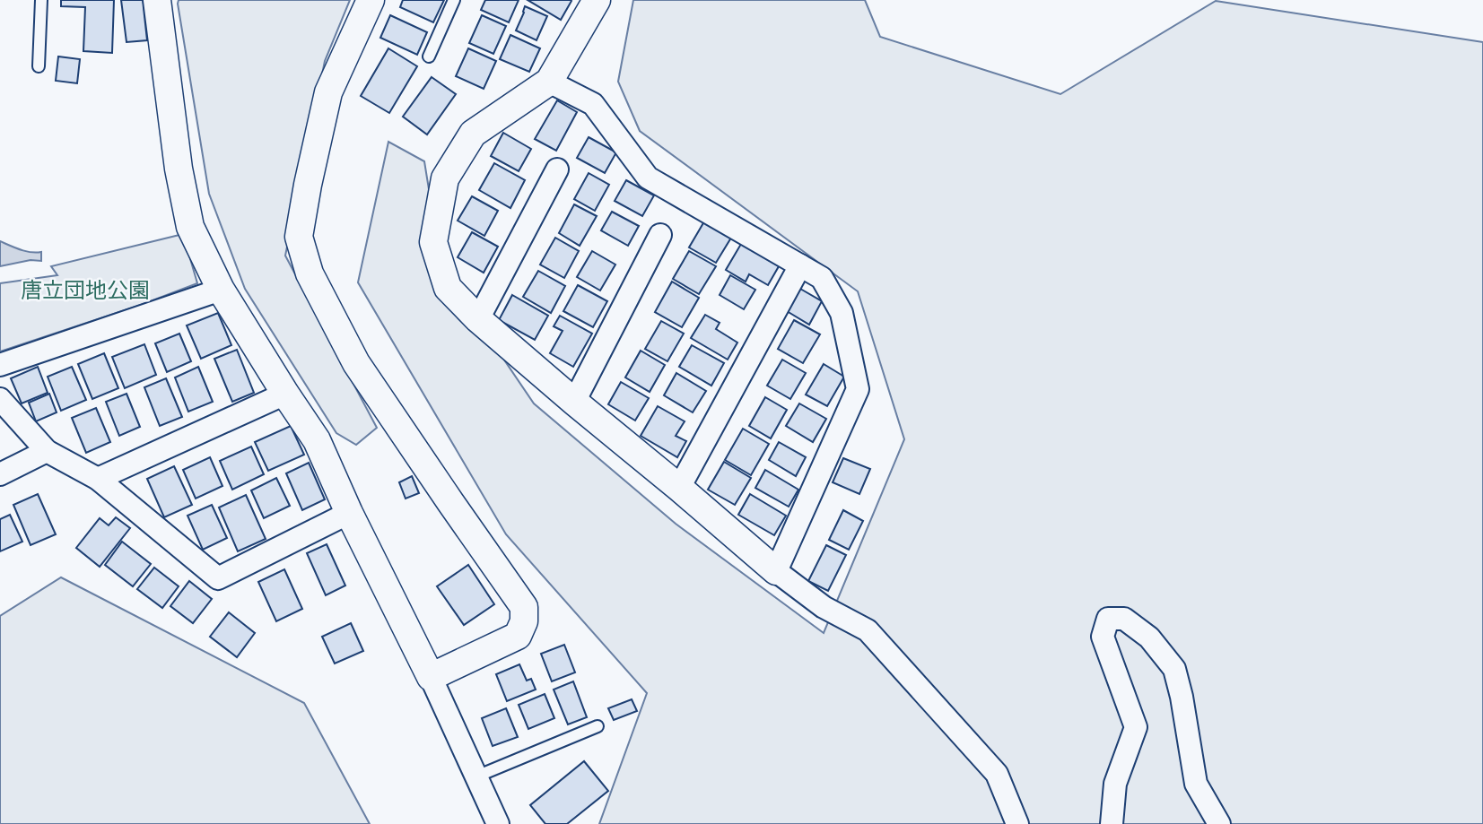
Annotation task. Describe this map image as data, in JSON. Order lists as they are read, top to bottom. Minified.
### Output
{"parks":["唐立団地公園"]}
